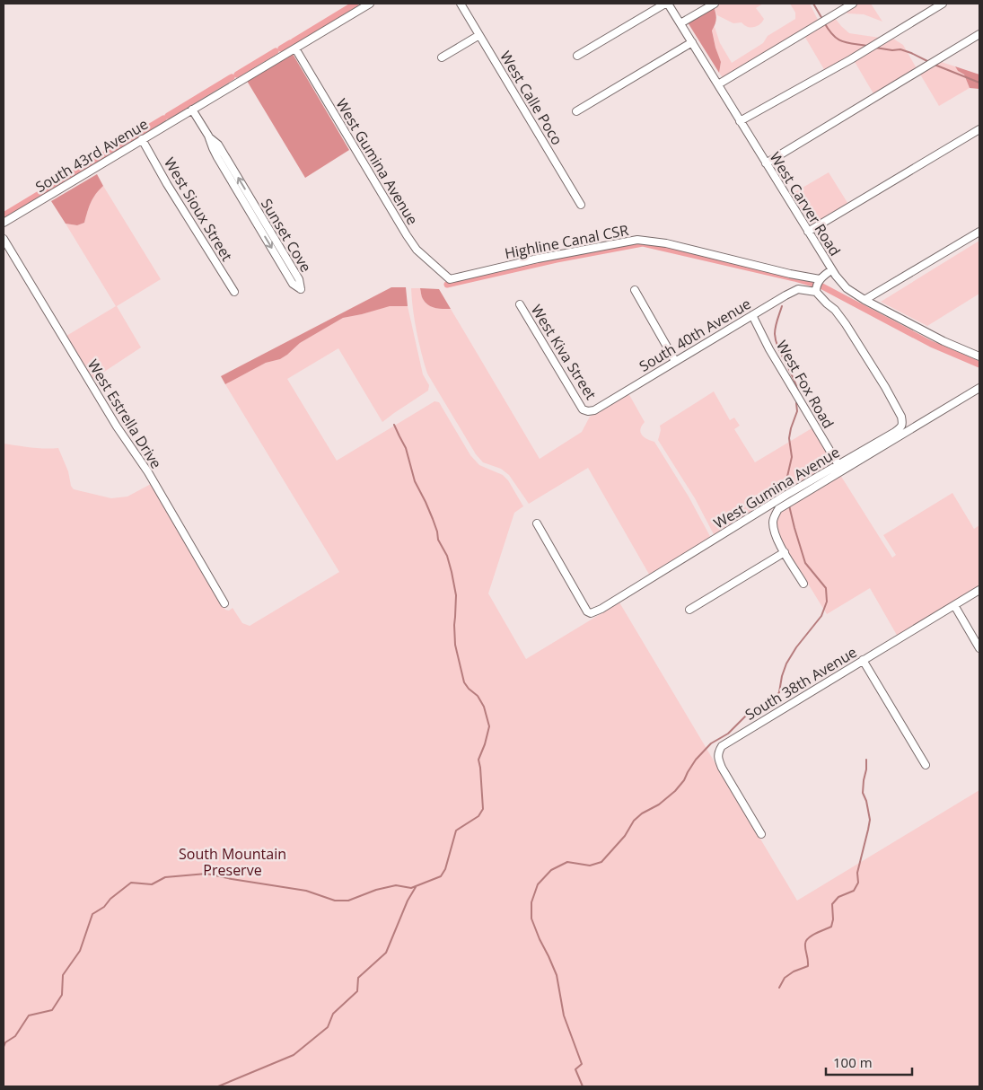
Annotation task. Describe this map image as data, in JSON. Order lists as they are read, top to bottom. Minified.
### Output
{"streets":{"street":["West Calle Poco","South 43rd Avenue","West Gumina Avenue","West Carver Road","West Sioux Street","Sunset Cove","Highline Canal CSR","South 40th Avenue","West Kiva Street","West Fox Road","West Estrella Drive","South 38th Avenue"]},"crossings":[["South 43rd Avenue","West Gumina Avenue"],["South 43rd Avenue","West Sioux Street"],["West Gumina Avenue","Highline Canal CSR"],["West Gumina Avenue","South 40th Avenue"],["West Gumina Avenue","West Fox Road"],["South 40th Avenue","West Kiva Street"],["South 40th Avenue","West Fox Road"]],"parks":["South Mountain Preserve"],"scale_bar":"100 m"}
